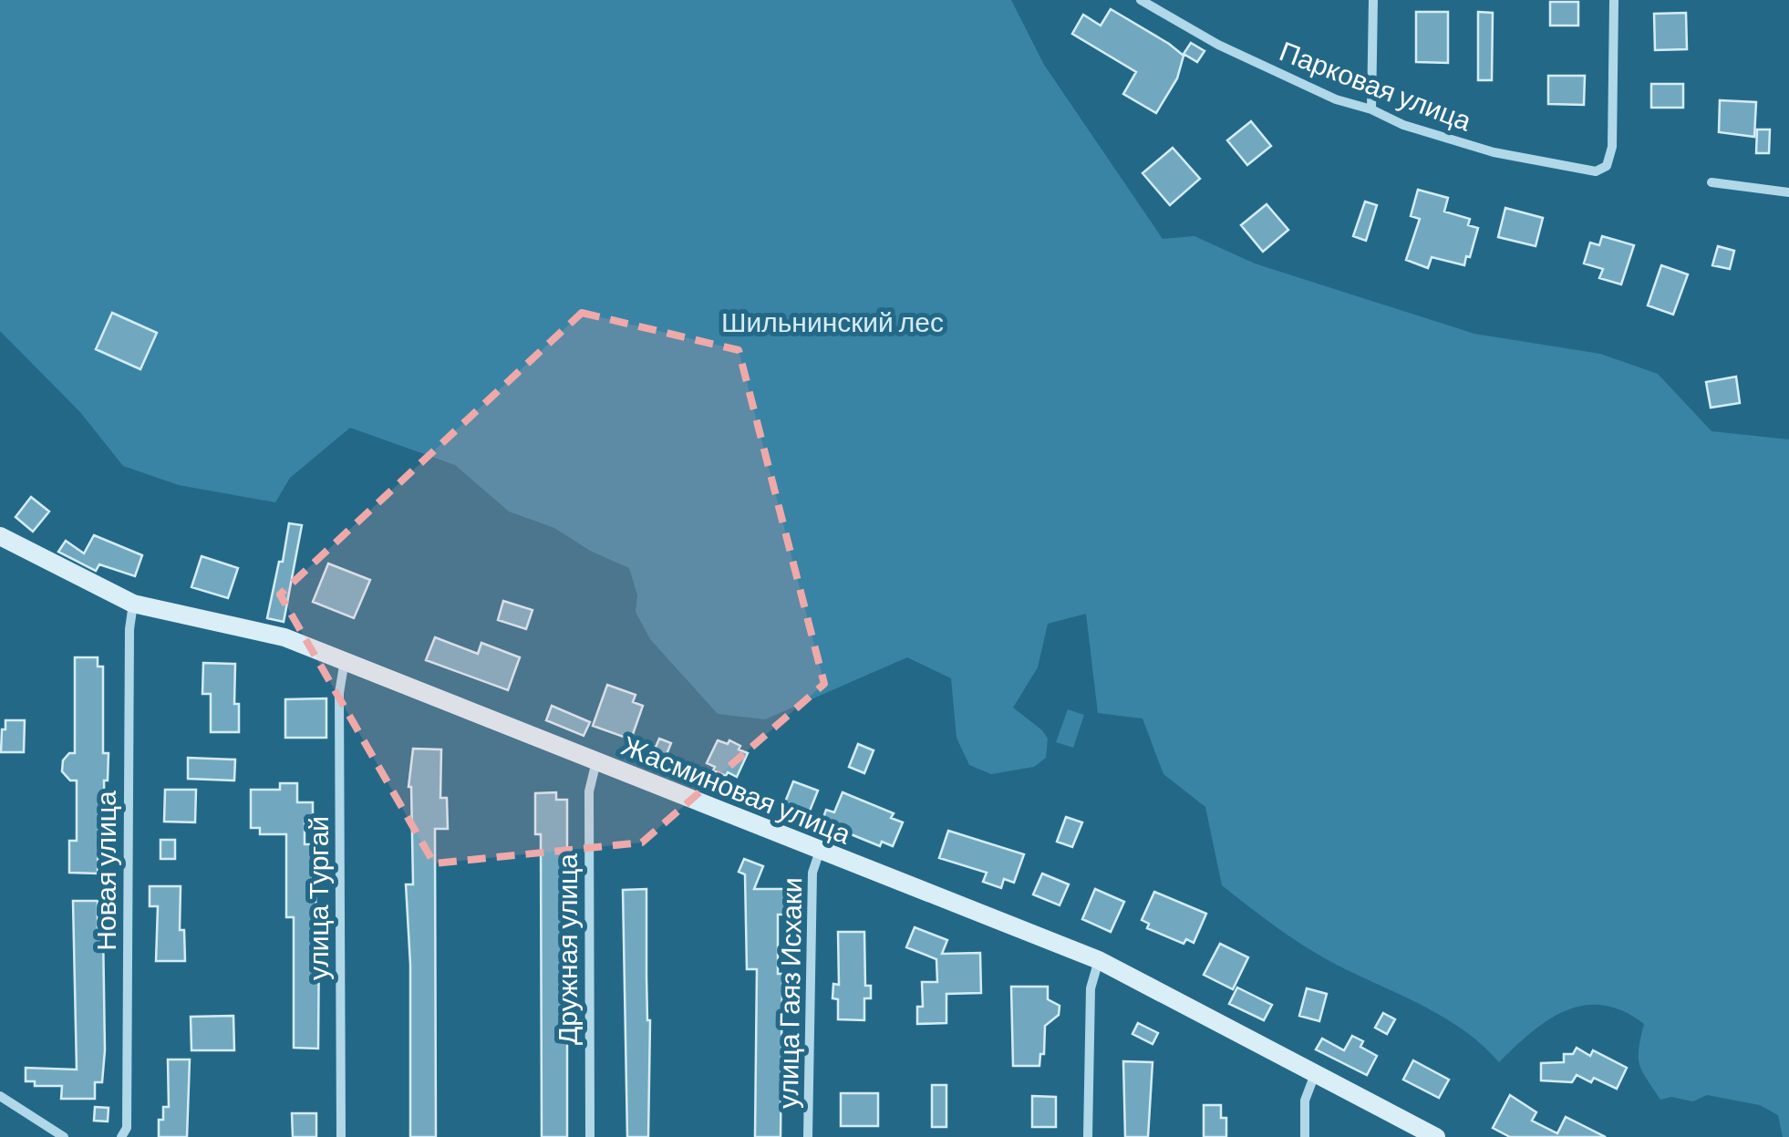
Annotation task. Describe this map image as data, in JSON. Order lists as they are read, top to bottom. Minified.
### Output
{"streets":{"street":["Парковая улица","Жасминовая улица","Новая улица","улица Тургай","Дружная улица","улица Гаяз Исхаки"]},"crossings":[["Жасминовая улица","Новая улица"],["Жасминовая улица","улица Тургай"],["Жасминовая улица","Дружная улица"],["Жасминовая улица","улица Гаяз Исхаки"]],"parks":["Шильнинский лес"]}
